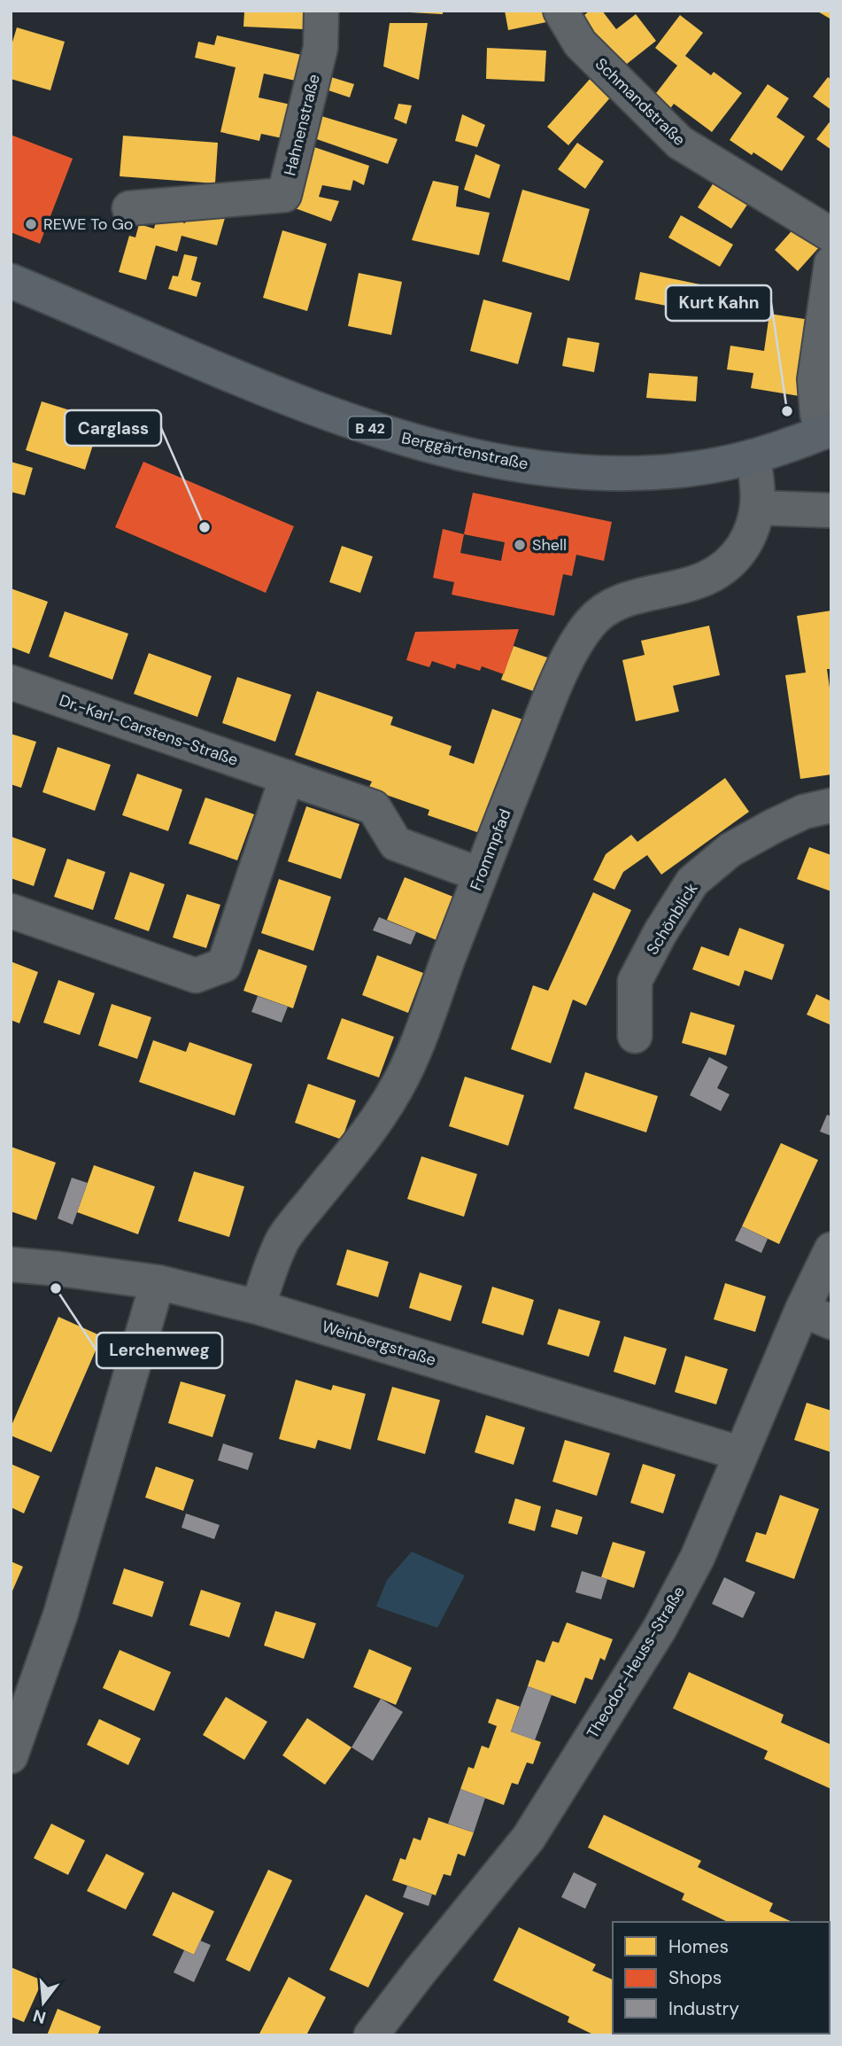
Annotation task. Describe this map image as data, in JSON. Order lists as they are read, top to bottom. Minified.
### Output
{"streets":{"main road":["B 42","Berggärtenstraße"],"street":["Schmandstraße","Hahnenstraße","Dr.-Karl-Carstens-Straße","Frommpfad","Schönblick","Weinbergstraße","Theodor-Heuss-Straße"]},"crossings":[["Berggärtenstraße","Frommpfad"],["Dr.-Karl-Carstens-Straße","Frommpfad"],["Frommpfad","Weinbergstraße"],["Weinbergstraße","Theodor-Heuss-Straße"]],"places":["REWE To Go","Kurt Kahn","Carglass","Shell","Lerchenweg"],"legend":["Homes","Shops","Industry"],"north":"bottom"}
